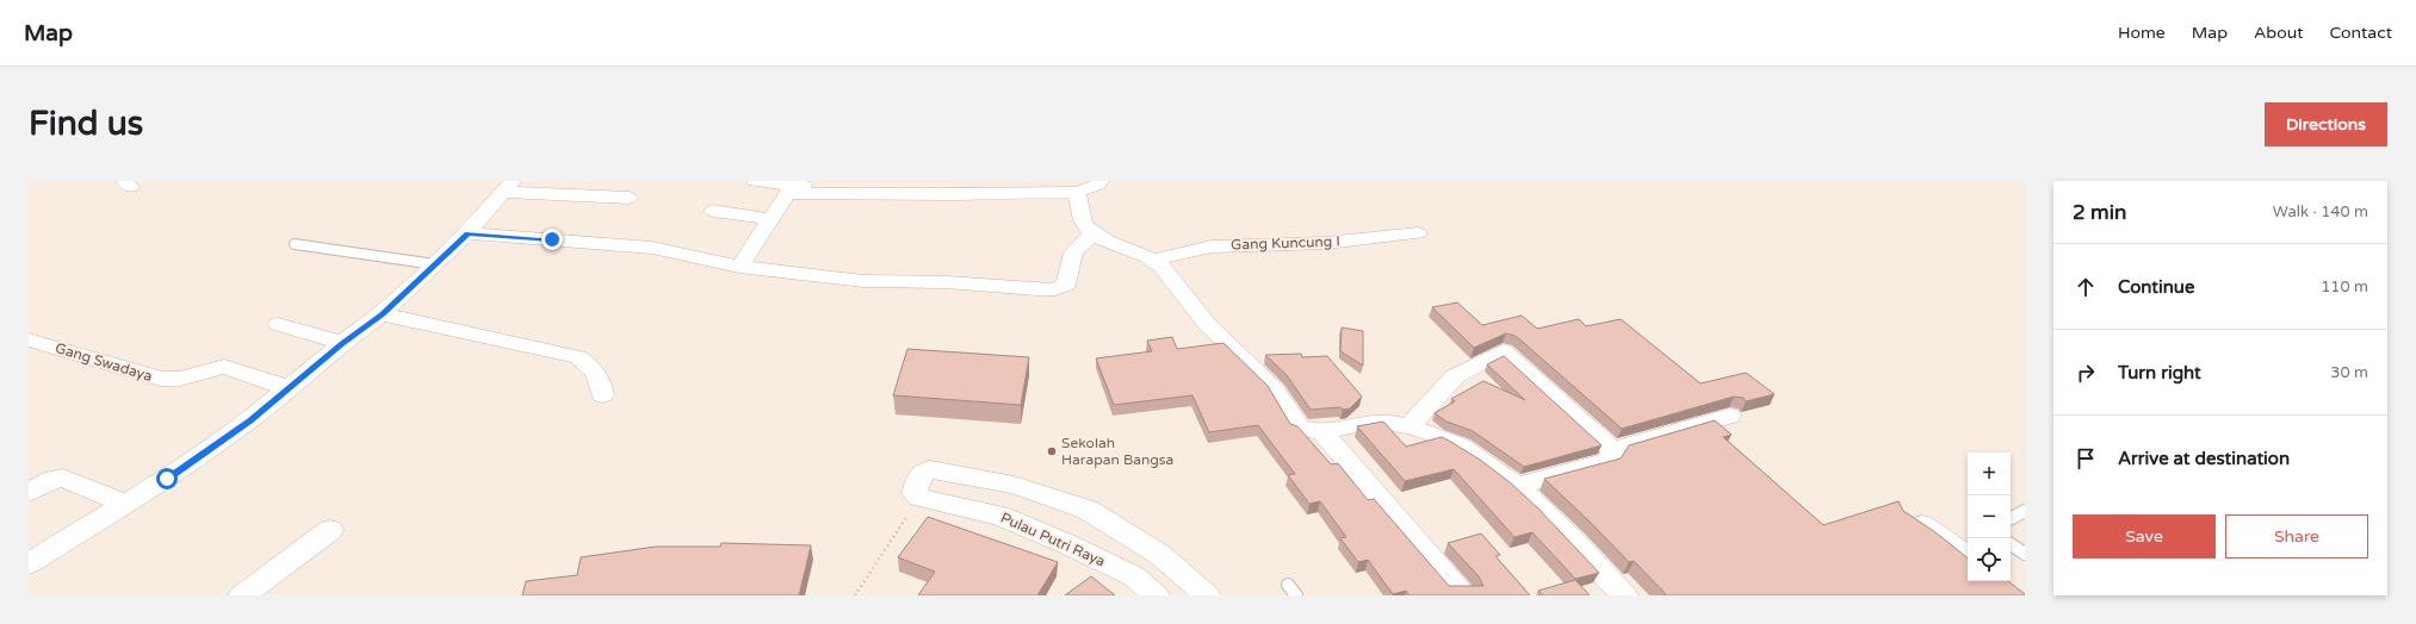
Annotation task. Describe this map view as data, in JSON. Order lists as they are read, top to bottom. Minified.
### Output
{"streets":{"street":["Gang Kuncung I","Gang Swadaya","Pulau Putri Raya"]},"places":["Sekolah Harapan Bangsa"],"page":{"header":"Map","nav":["Home","Map","About","Contact"],"buttons":["Directions",["Save","Share"]],"title":"Find us","heading":["2 min","Walk · 140 m"],"list":[["Continue","110 m"],["Turn right","30 m"],"Arrive at destination"],"map_buttons":["+","−"]}}
